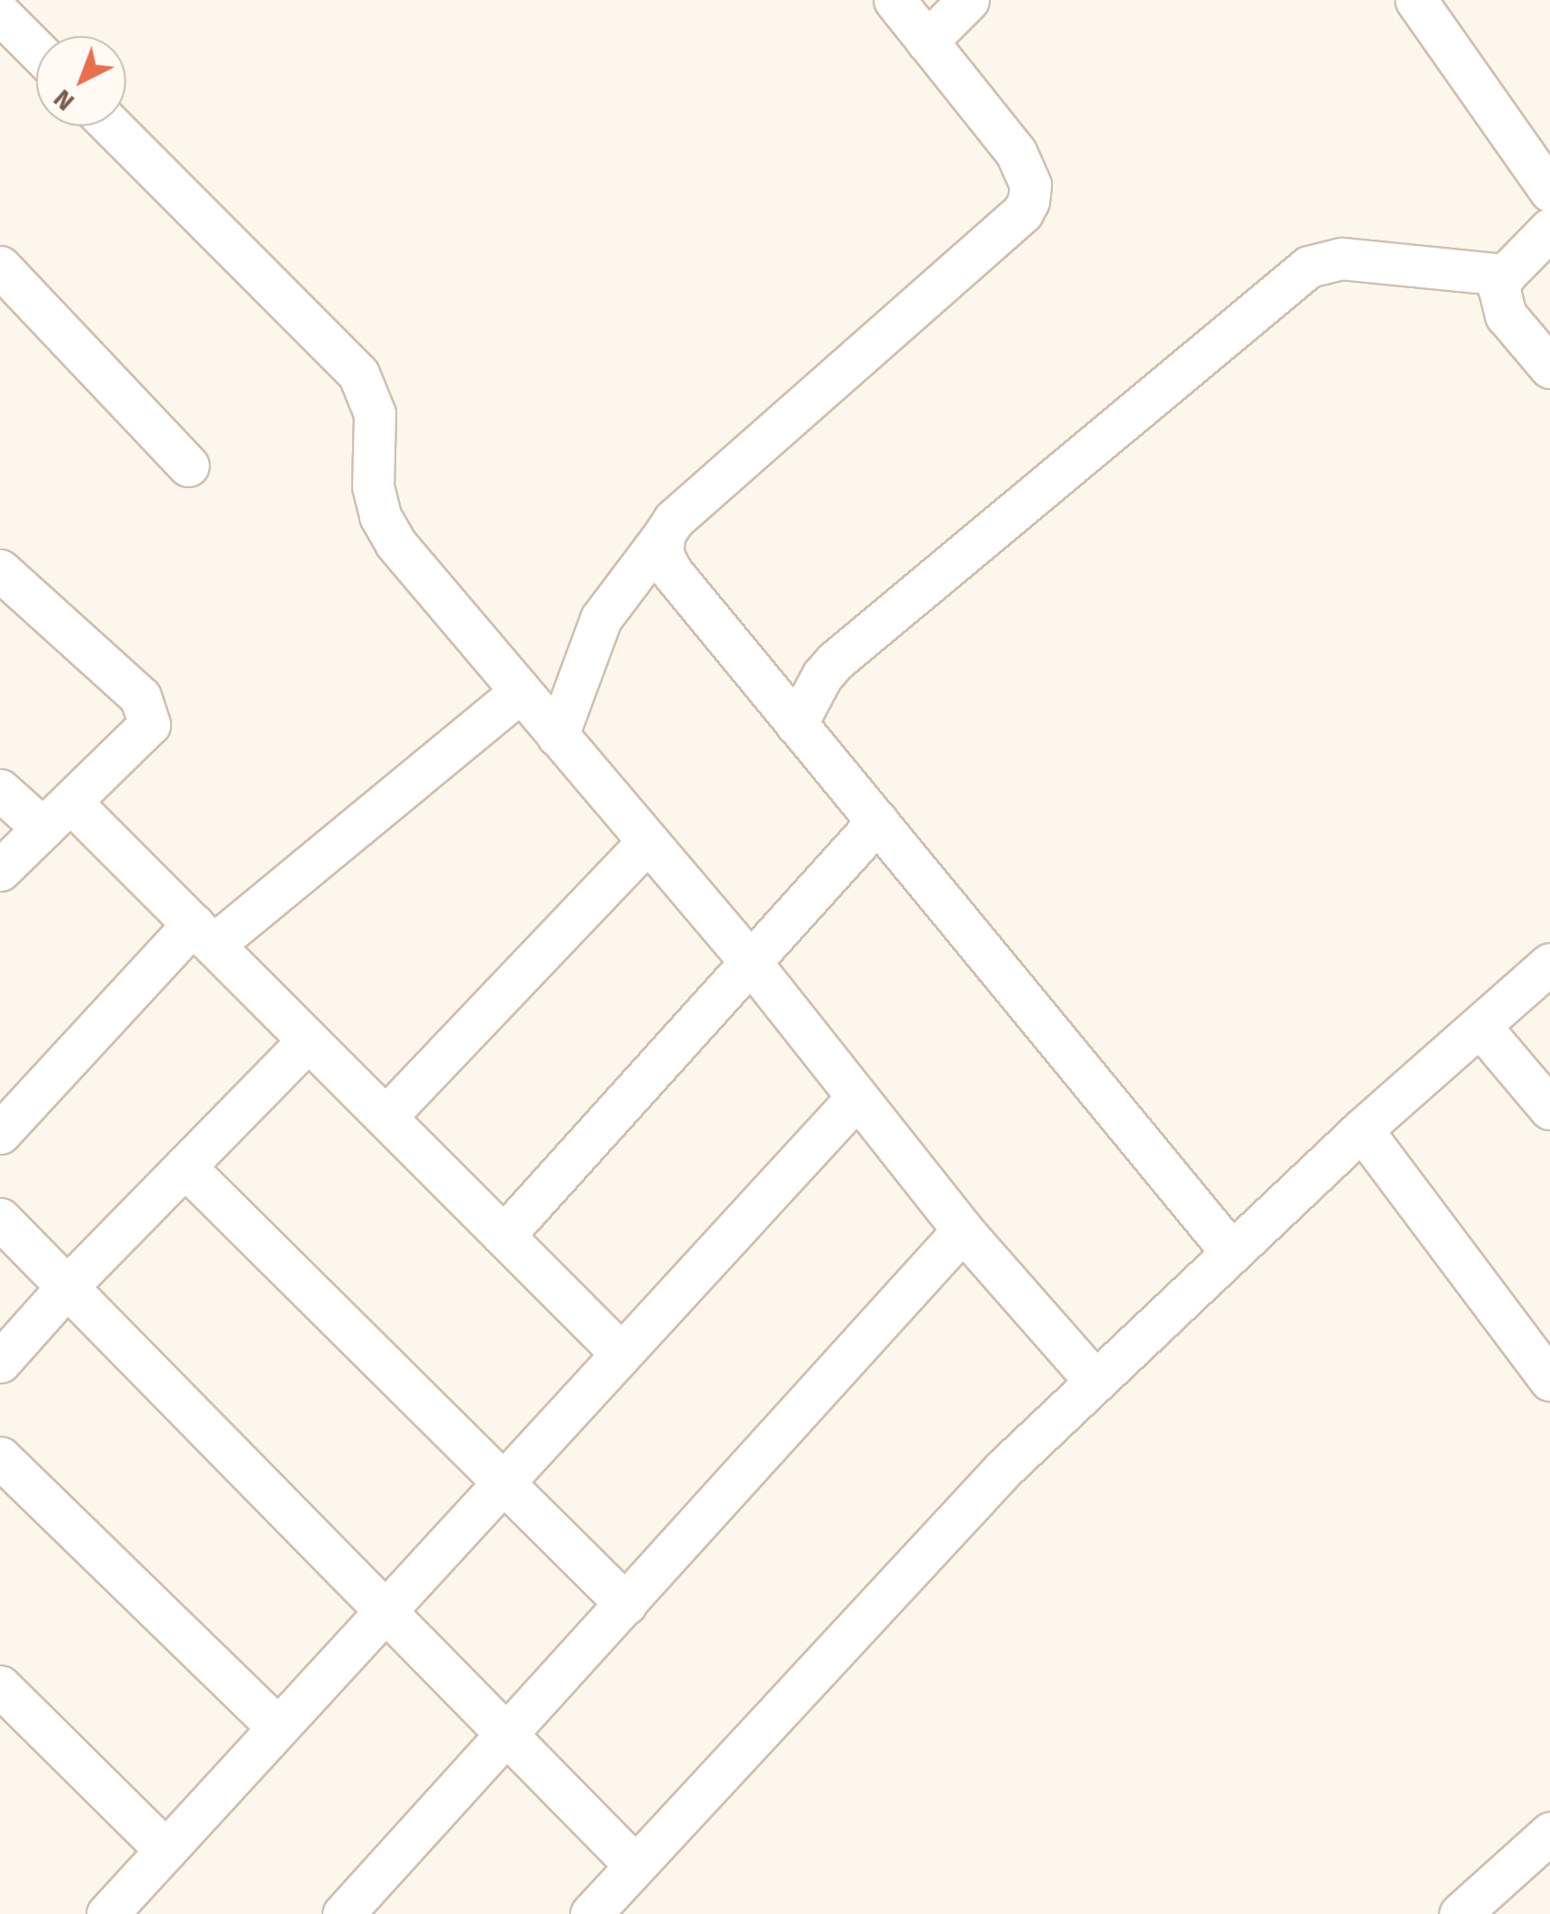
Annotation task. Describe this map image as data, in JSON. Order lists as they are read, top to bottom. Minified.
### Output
{"north":"bottom left"}
